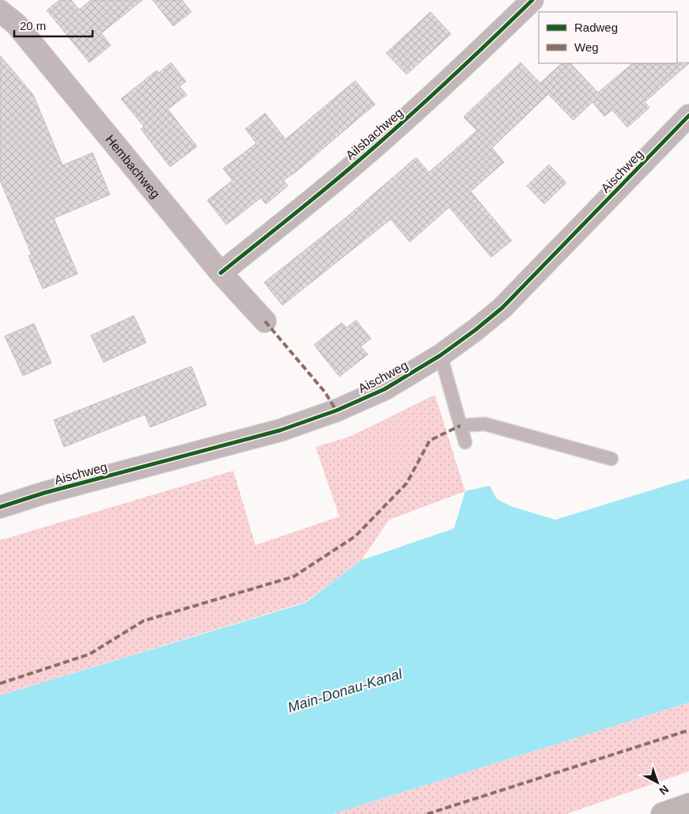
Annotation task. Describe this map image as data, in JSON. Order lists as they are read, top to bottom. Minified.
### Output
{"streets":{"street":["Ailsbachweg","Hembachweg","Aischweg"]},"crossings":[["Ailsbachweg","Hembachweg"]],"water":["Main-Donau-Kanal"],"legend":["Radweg","Weg"],"scale_bar":"20 m","north":"bottom right"}
